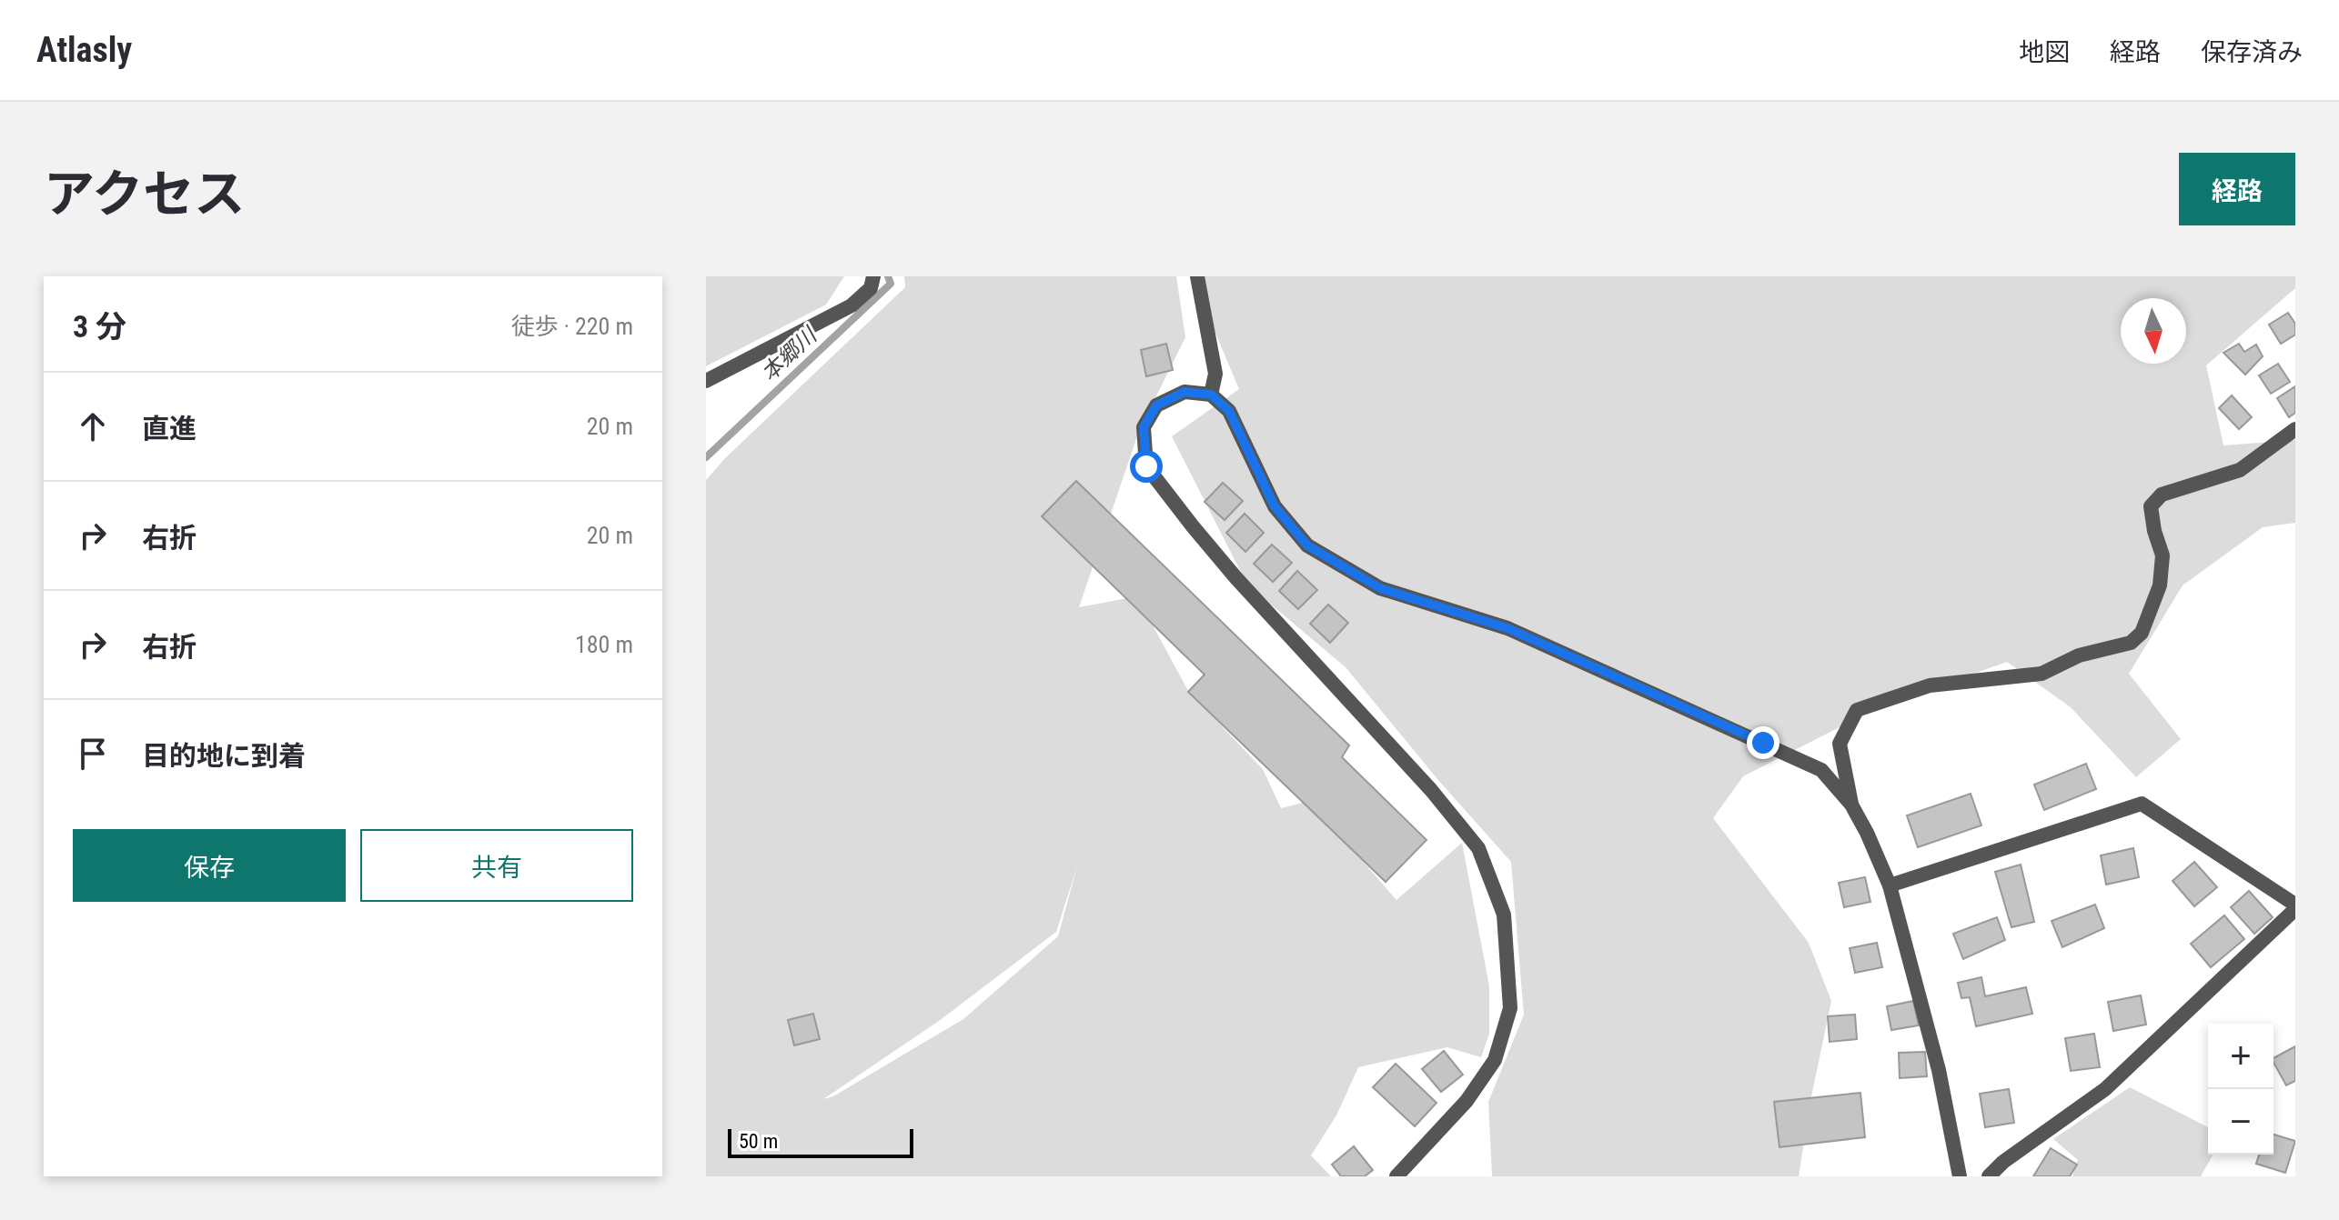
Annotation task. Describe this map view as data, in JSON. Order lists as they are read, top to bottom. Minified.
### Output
{"water":["本郷川"],"scale_bar":"50 m","north":"bottom","page":{"header":"Atlasly","nav":["地図","経路","保存済み"],"title":"アクセス","buttons":["経路",["保存","共有"]],"heading":["3 分","徒歩 · 220 m"],"list":[["直進","20 m"],["右折","20 m"],["右折","180 m"],"目的地に到着"],"map_buttons":["+","−"],"scale":"50 m"}}
